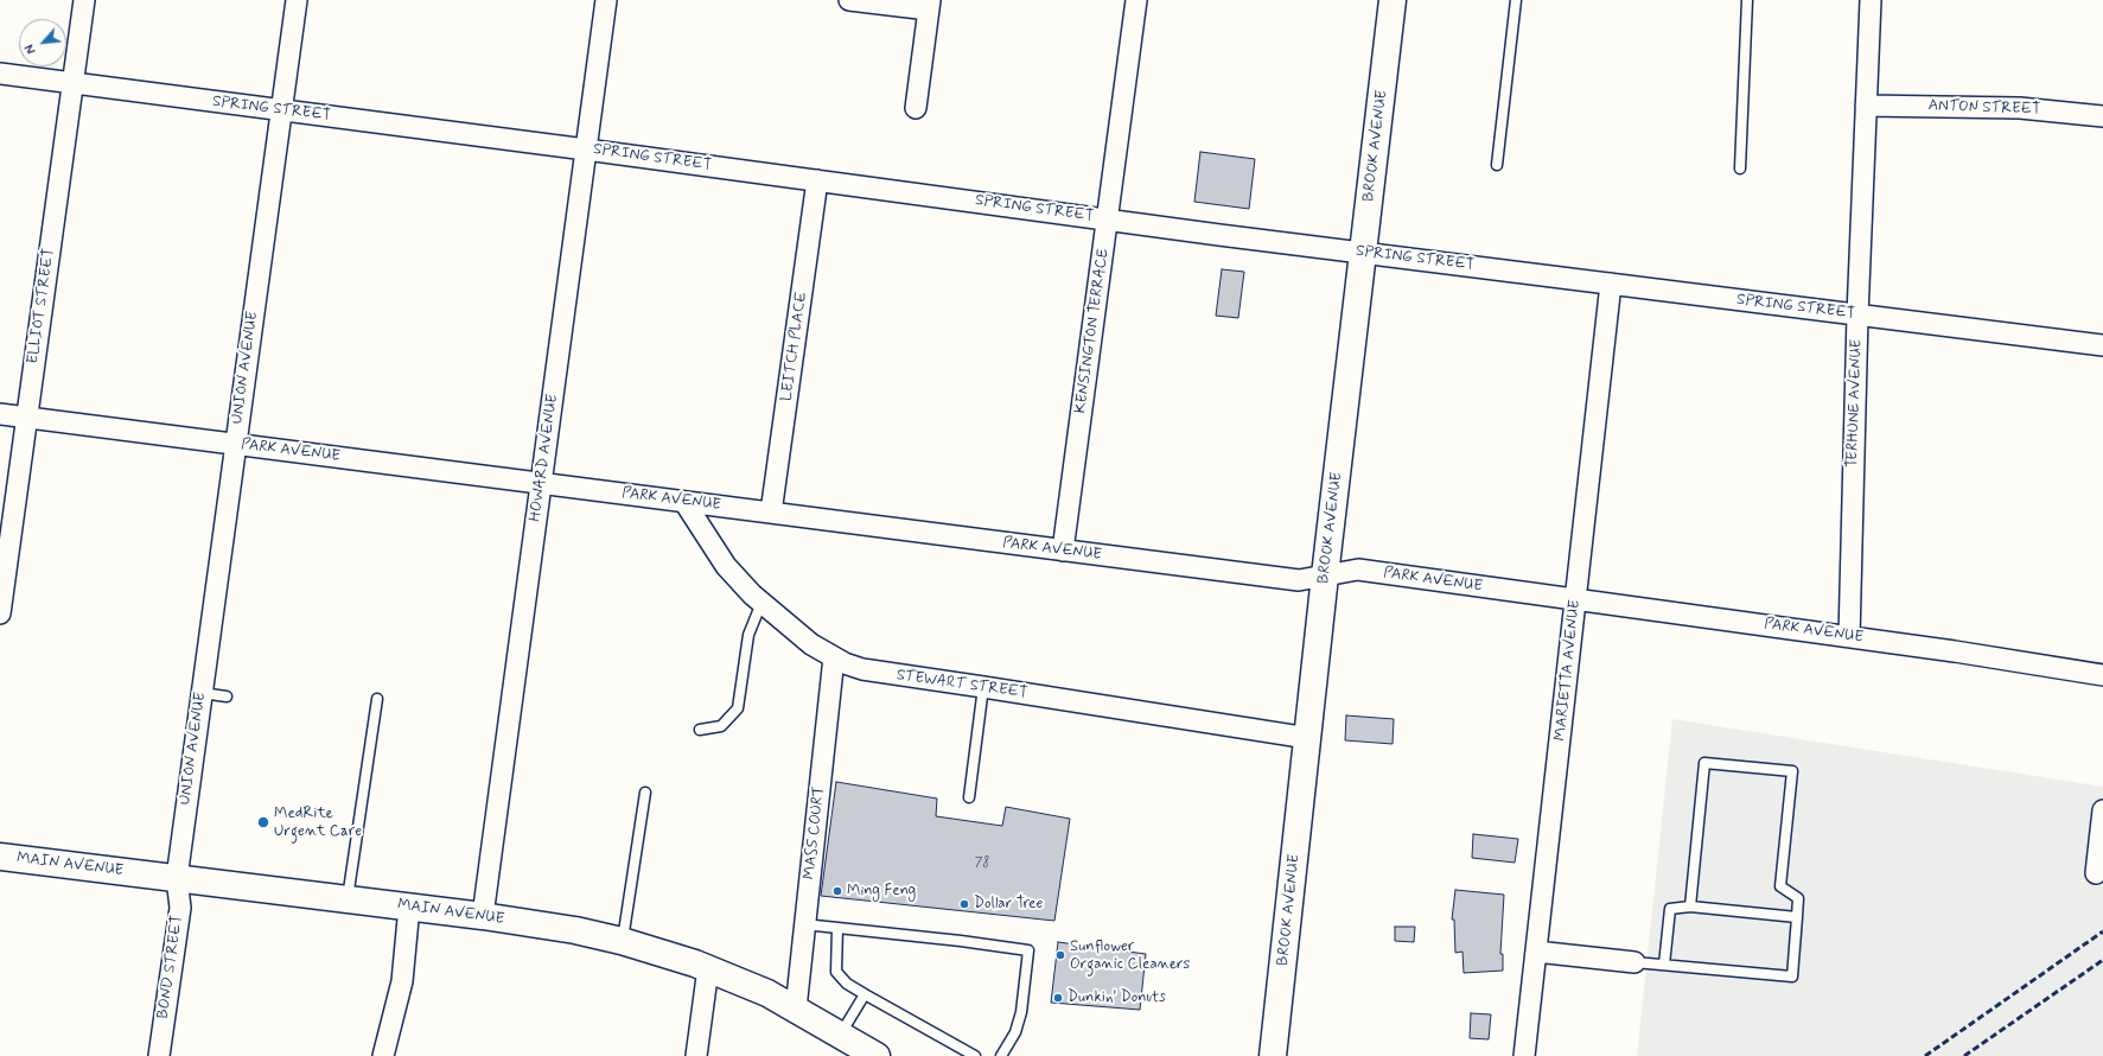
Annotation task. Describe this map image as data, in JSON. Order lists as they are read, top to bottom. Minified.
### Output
{"streets":{"main road":["BROOK AVENUE","MAIN AVENUE"],"street":["ANTON STREET","SPRING STREET","ELLIOT STREET","KENSINGTON TERRACE","LEITCH PLACE","UNION AVENUE","TERHUNE AVENUE","PARK AVENUE","HOWARD AVENUE","MARIETTA AVENUE","STEWART STREET","MASS COURT","BOND STREET"]},"crossings":[["ANTON STREET","TERHUNE AVENUE"],["SPRING STREET","BROOK AVENUE"],["SPRING STREET","ELLIOT STREET"],["SPRING STREET","KENSINGTON TERRACE"],["SPRING STREET","LEITCH PLACE"],["SPRING STREET","UNION AVENUE"],["SPRING STREET","TERHUNE AVENUE"],["SPRING STREET","HOWARD AVENUE"],["SPRING STREET","MARIETTA AVENUE"],["BROOK AVENUE","PARK AVENUE"],["BROOK AVENUE","STEWART STREET"],["ELLIOT STREET","PARK AVENUE"],["KENSINGTON TERRACE","PARK AVENUE"],["LEITCH PLACE","PARK AVENUE"],["UNION AVENUE","PARK AVENUE"],["UNION AVENUE","MAIN AVENUE"],["UNION AVENUE","BOND STREET"],["TERHUNE AVENUE","PARK AVENUE"],["PARK AVENUE","HOWARD AVENUE"],["PARK AVENUE","MARIETTA AVENUE"],["PARK AVENUE","STEWART STREET"],["HOWARD AVENUE","MAIN AVENUE"],["STEWART STREET","MASS COURT"],["MASS COURT","MAIN AVENUE"],["MAIN AVENUE","BOND STREET"]],"places":["MedRite Urgent Care","Ming Feng","Dollar Tree","Sunflower Organic Cleaners","Dunkin' Donuts"],"house_numbers":["78"],"north":"bottom left"}
